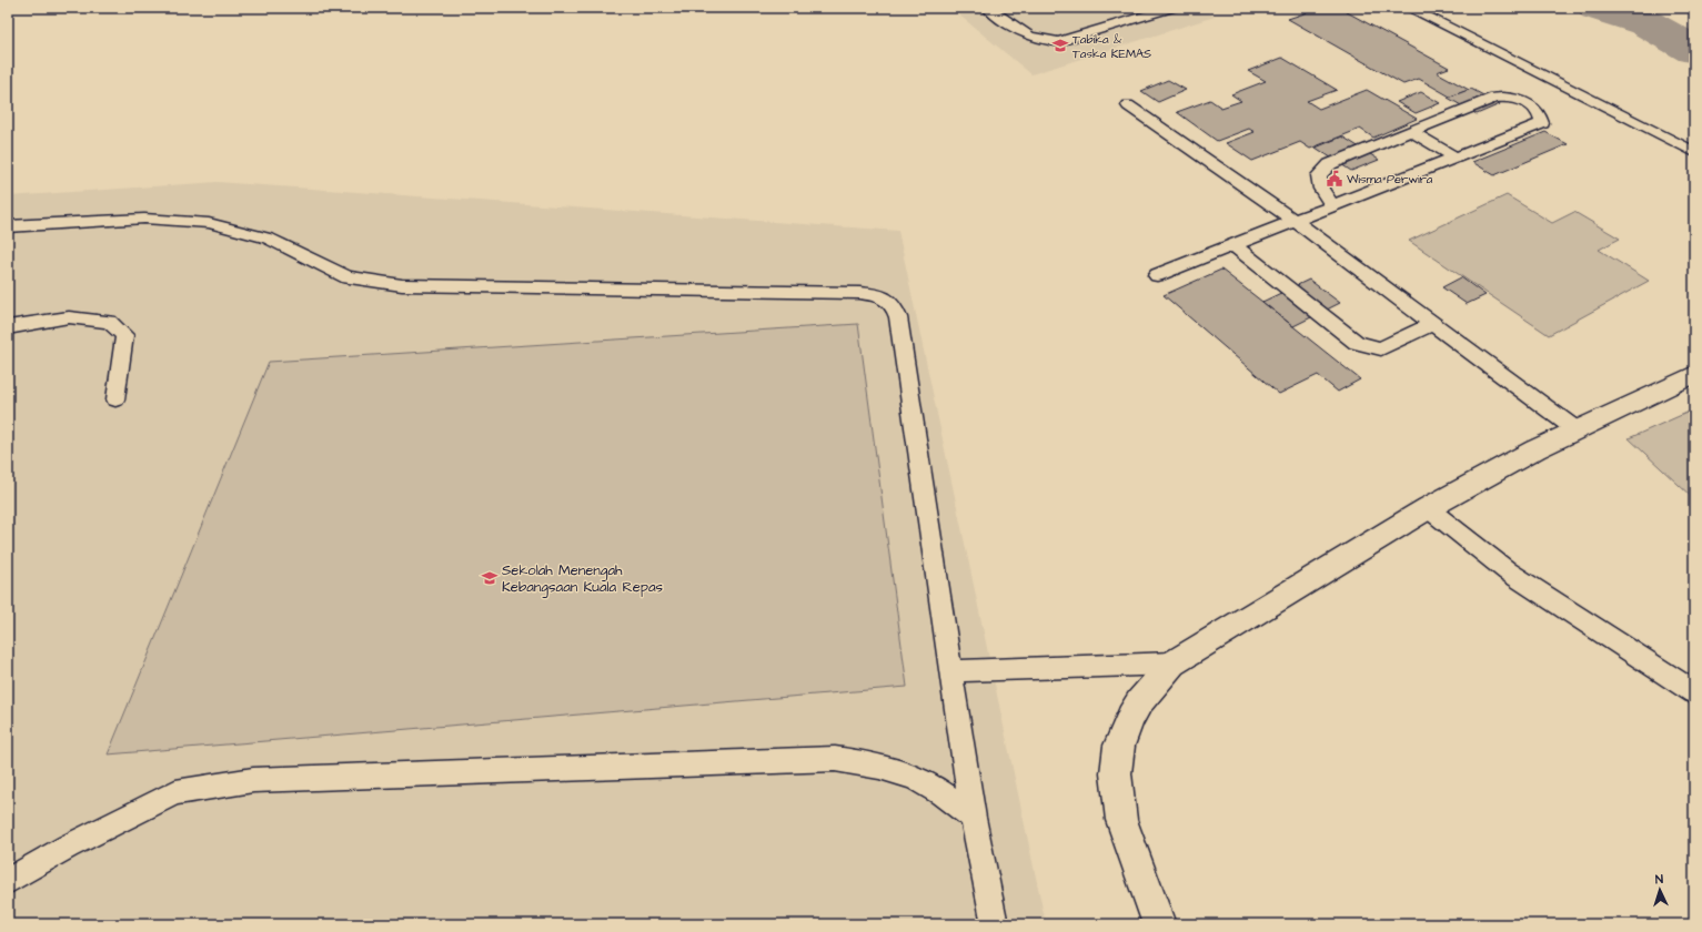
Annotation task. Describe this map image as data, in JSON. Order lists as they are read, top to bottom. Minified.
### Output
{"places":{"school or university":["Tabika & Taska KEMAS","Sekolah Menengah Kebangsaan Kuala Repas"],"public building":["Wisma Perwira"]},"north":"top"}
